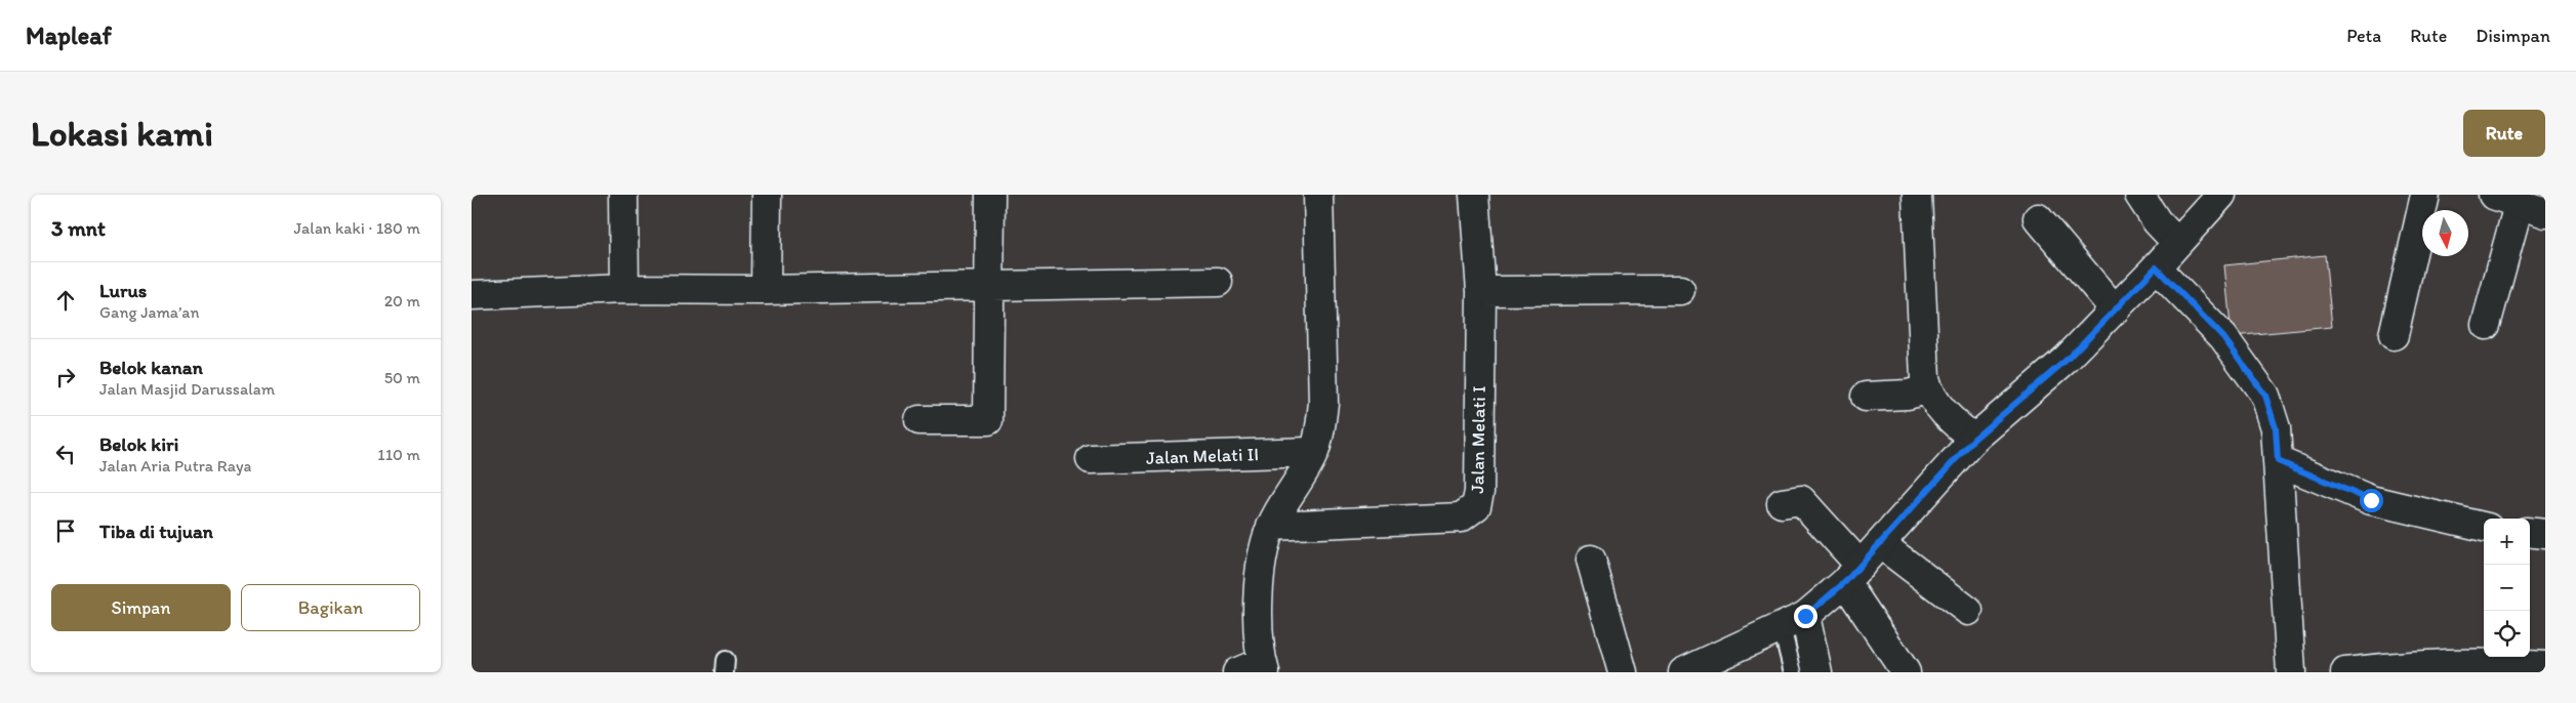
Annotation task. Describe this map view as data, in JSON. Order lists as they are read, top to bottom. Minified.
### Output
{"streets":{"street":["Jalan Melati I","Jalan Melati II"]},"north":"bottom","page":{"header":"Mapleaf","nav":["Peta","Rute","Disimpan"],"buttons":["Rute",["Simpan","Bagikan"]],"title":"Lokasi kami","heading":["3 mnt","Jalan kaki · 180 m"],"list":[["Lurus","Gang Jama’an","20 m"],["Belok kanan","Jalan Masjid Darussalam","50 m"],["Belok kiri","Jalan Aria Putra Raya","110 m"],"Tiba di tujuan"],"map_buttons":["+","−"]}}
